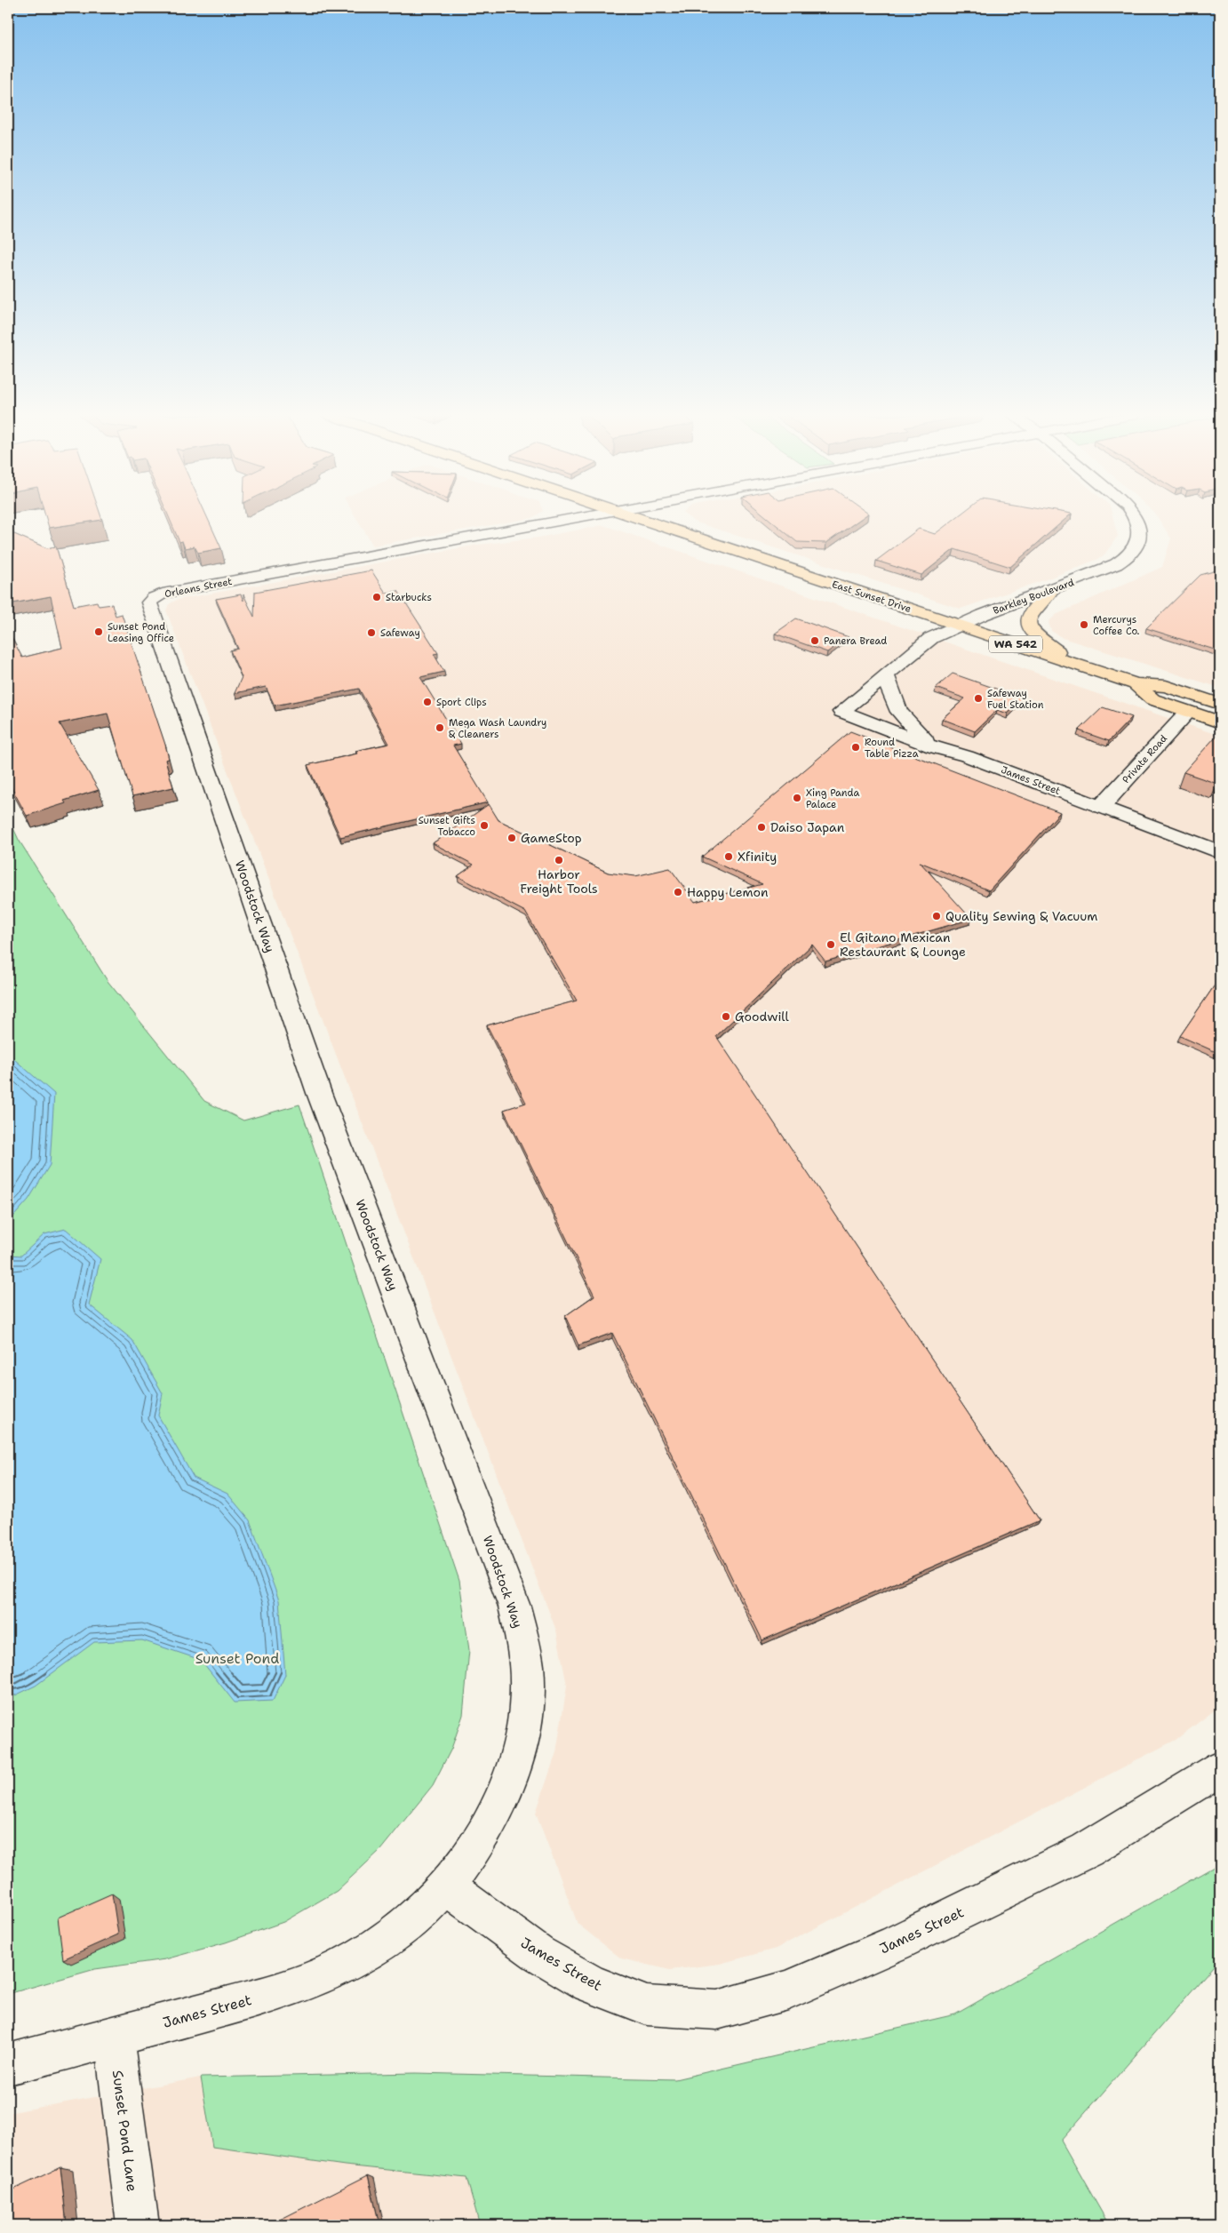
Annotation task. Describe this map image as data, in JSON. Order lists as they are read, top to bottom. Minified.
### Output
{"streets":{"main road":["Orleans Street","East Sunset Drive","Barkley Boulevard","WA 542","Private Road","James Street","Woodstock Way","Sunset Pond Lane"]},"crossings":[["Orleans Street","Woodstock Way"],["East Sunset Drive","Barkley Boulevard"],["East Sunset Drive","Private Road"],["Barkley Boulevard","James Street"],["Private Road","James Street"],["James Street","Woodstock Way"],["James Street","Sunset Pond Lane"]],"parks":["Sunset Pond"],"places":["Starbucks","Mercurys Coffee Co.","Sunset Pond Leasing Office","Safeway","Panera Bread","Safeway Fuel Station","Sport Clips","Mega Wash Laundry & Cleaners","Round Table Pizza","Xing Panda Palace","Sunset Gifts Tobacco","Daiso Japan","GameStop","Xfinity","Harbor Freight Tools","Happy Lemon","Quality Sewing & Vacuum","El Gitano Mexican Restaurant & Lounge","Goodwill"]}
